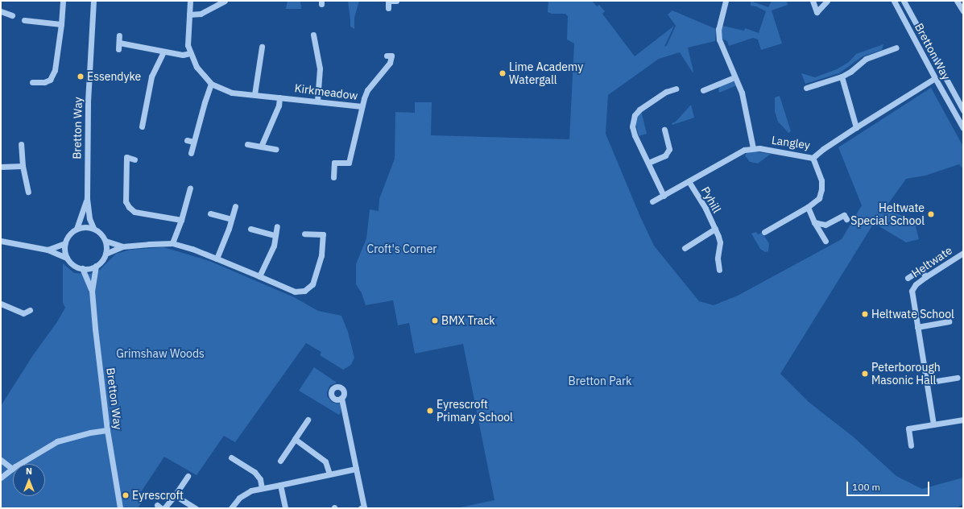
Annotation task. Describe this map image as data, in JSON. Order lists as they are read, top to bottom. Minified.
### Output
{"streets":{"street":["Bretton Way","Kirkmeadow","Langley","Pyhill","Heltwate"]},"crossings":[["Bretton Way","Langley"],["Langley","Pyhill"]],"parks":["Croft's Corner","Grimshaw Woods","Bretton Park"],"places":["Lime Academy Watergall","Essendyke","Heltwate Special School","Heltwate School","BMX Track","Peterborough Masonic Hall","Eyrescroft Primary School","Eyrescroft"],"scale_bar":"100 m","north":"top"}
